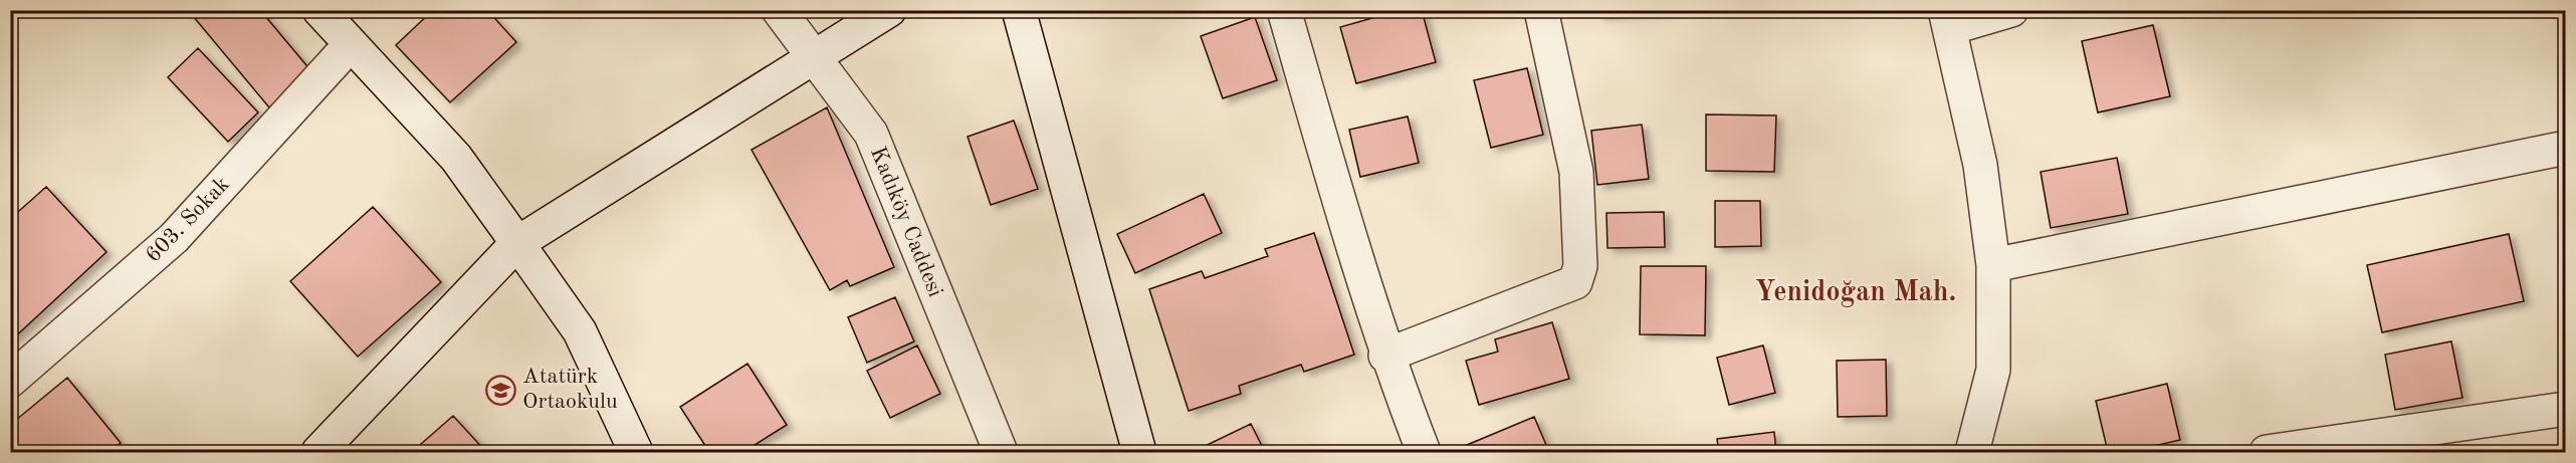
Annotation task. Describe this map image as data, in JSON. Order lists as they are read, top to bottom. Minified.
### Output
{"streets":{"street":["603. Sokak","Kadıköy Caddesi"]},"districts":["Yenidoğan Mah."],"places":{"school or university":["Atatürk Ortaokulu"]}}
